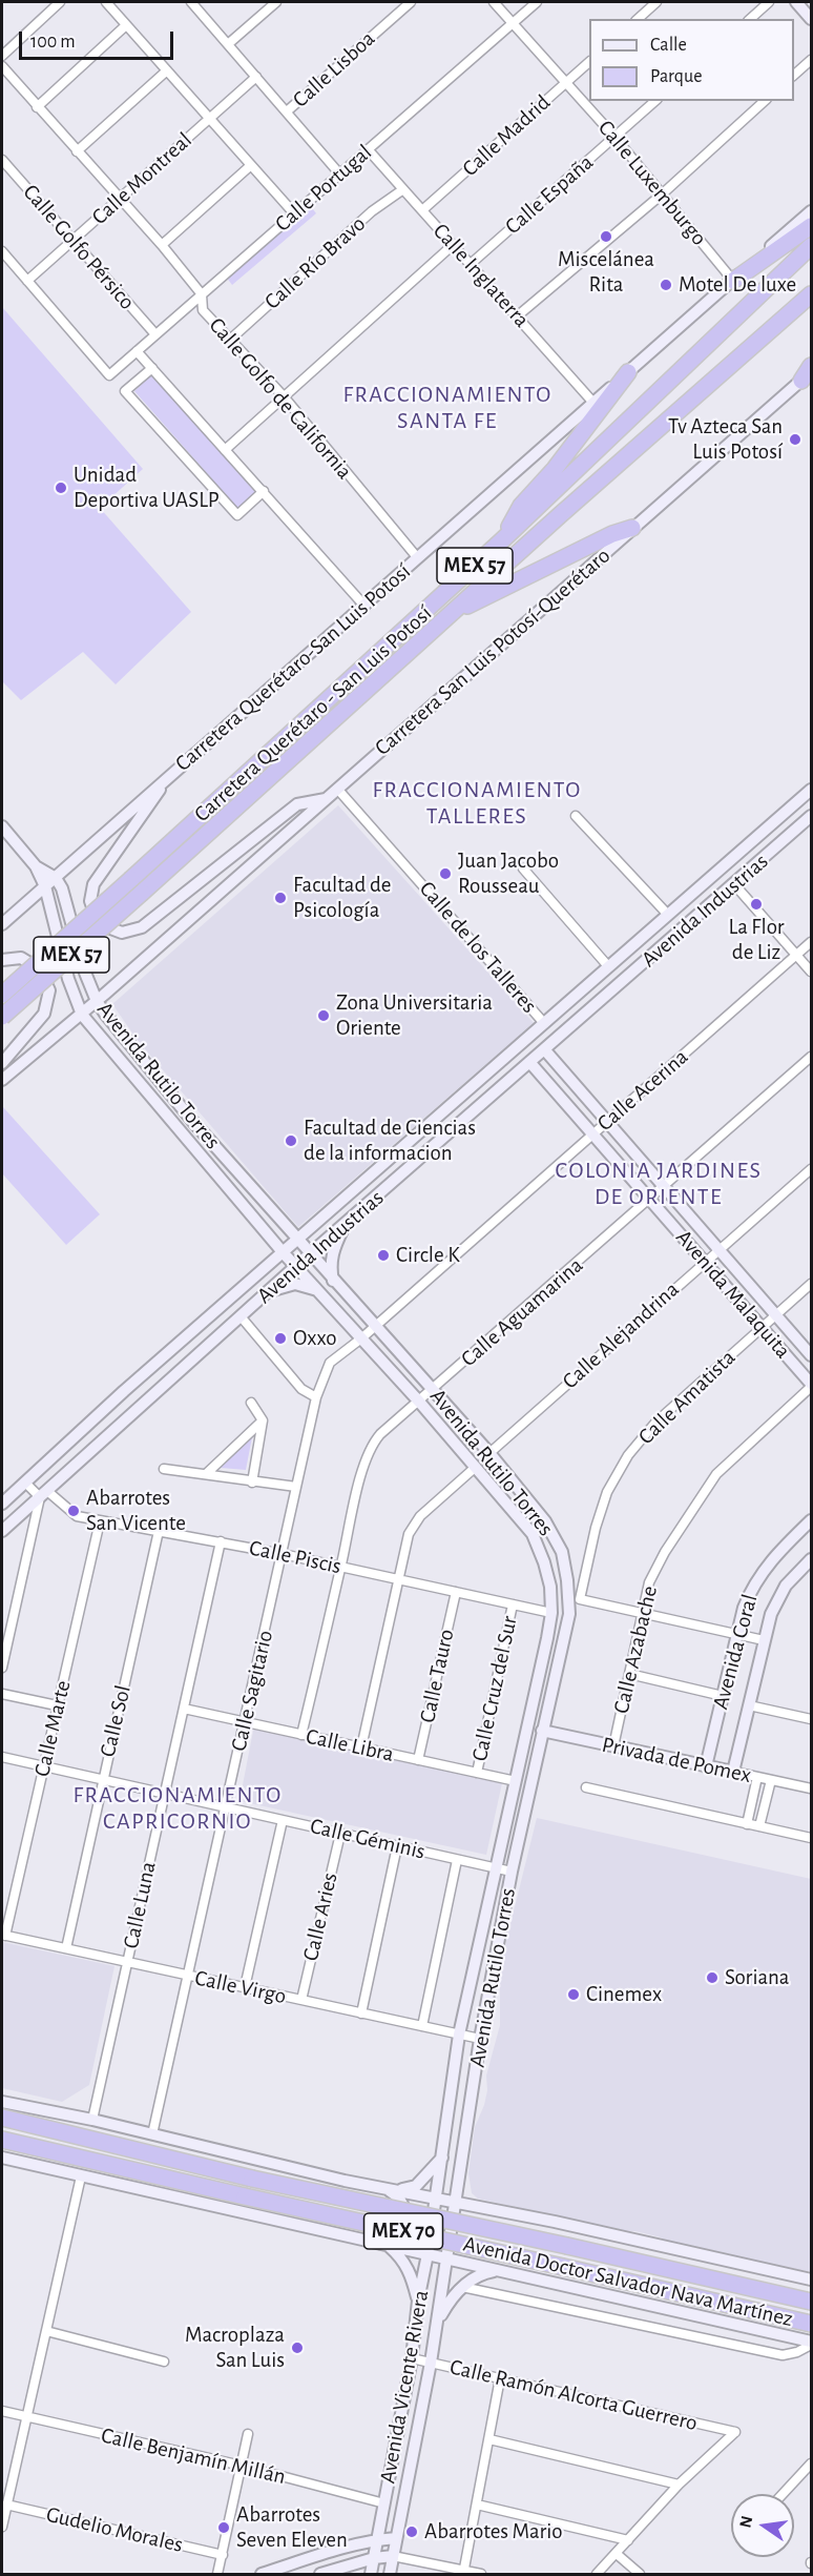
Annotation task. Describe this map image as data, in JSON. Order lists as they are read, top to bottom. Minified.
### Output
{"streets":{"highway":["MEX 57","Carretera Querétaro - San Luis Potosí","MEX 70","Avenida Doctor Salvador Nava Martínez"],"main road":["Carretera San Luis Potosí-Querétaro","Carretera Querétaro-San Luis Potosí","Avenida Industrias","Avenida Rutilo Torres","Avenida Malaquita","Avenida Coral","Privada de Pomex","Avenida Vicente Rivera"],"street":["Calle Lisboa","Calle Madrid","Calle Montreal","Calle Luxemburgo","Calle Portugal","Calle España","Calle Golfo Pérsico","Calle Río Bravo","Calle Inglaterra","Calle Golfo de California","Calle de los Talleres","Calle Acerina","Calle Aguamarina","Calle Alejandrina","Calle Amatista","Calle Piscis","Calle Azabache","Calle Tauro","Calle Cruz del Sur","Calle Sagitario","Calle Sol","Calle Marte","Calle Libra","Calle Géminis","Calle Luna","Calle Aries","Calle Virgo","Calle Ramón Alcorta Guerrero","Calle Benjamín Millán","Gudelio Morales"]},"crossings":[["Calle Madrid","Calle Luxemburgo"],["Calle Madrid","Calle Inglaterra"],["Calle Montreal","Calle Portugal"],["Calle Montreal","Calle Golfo Pérsico"],["Calle Montreal","Calle Golfo de California"],["Calle Luxemburgo","Calle Portugal"],["Calle Luxemburgo","Calle España"],["Calle Luxemburgo","Carretera Querétaro-San Luis Potosí"],["Calle Portugal","Calle Golfo Pérsico"],["Calle Portugal","Calle Inglaterra"],["Calle Portugal","Calle Golfo de California"],["Calle España","Calle Inglaterra"],["Calle Río Bravo","Calle Inglaterra"],["Calle Río Bravo","Calle Golfo de California"],["Calle Inglaterra","Carretera Querétaro-San Luis Potosí"],["Calle Golfo de California","Carretera Querétaro-San Luis Potosí"],["Carretera San Luis Potosí-Querétaro","Calle de los Talleres"],["Carretera San Luis Potosí-Querétaro","Avenida Rutilo Torres"],["Carretera Querétaro-San Luis Potosí","Avenida Rutilo Torres"],["Avenida Industrias","Calle de los Talleres"],["Avenida Industrias","Avenida Rutilo Torres"],["Avenida Industrias","Avenida Malaquita"],["Avenida Industrias","Calle Piscis"],["Avenida Rutilo Torres","Calle Acerina"],["Avenida Rutilo Torres","Calle Aguamarina"],["Avenida Rutilo Torres","Calle Alejandrina"],["Avenida Rutilo Torres","Calle Amatista"],["Avenida Rutilo Torres","Calle Piscis"],["Avenida Rutilo Torres","Calle Sagitario"],["Avenida Rutilo Torres","Calle Libra"],["Avenida Rutilo Torres","Privada de Pomex"],["Avenida Rutilo Torres","Calle Géminis"],["Avenida Rutilo Torres","Calle Virgo"],["Avenida Rutilo Torres","Avenida Doctor Salvador Nava Martínez"],["Avenida Rutilo Torres","Avenida Vicente Rivera"],["Calle Acerina","Avenida Malaquita"],["Calle Acerina","Calle Sagitario"],["Avenida Malaquita","Calle Aguamarina"],["Avenida Malaquita","Calle Alejandrina"],["Avenida Malaquita","Calle Amatista"],["Avenida Malaquita","Calle Azabache"],["Calle Aguamarina","Calle Piscis"],["Calle Aguamarina","Calle Libra"],["Calle Piscis","Calle Tauro"],["Calle Piscis","Calle Cruz del Sur"],["Calle Piscis","Calle Sagitario"],["Calle Piscis","Calle Sol"],["Calle Piscis","Calle Marte"],["Calle Piscis","Calle Luna"],["Calle Azabache","Privada de Pomex"],["Avenida Coral","Privada de Pomex"],["Calle Tauro","Calle Libra"],["Calle Cruz del Sur","Calle Libra"],["Calle Sagitario","Calle Libra"],["Calle Sagitario","Calle Géminis"],["Calle Sagitario","Calle Virgo"],["Calle Sagitario","Avenida Doctor Salvador Nava Martínez"],["Calle Sol","Calle Géminis"],["Calle Sol","Calle Virgo"],["Calle Marte","Calle Géminis"],["Calle Marte","Calle Virgo"],["Calle Libra","Calle Luna"],["Calle Géminis","Calle Luna"],["Calle Géminis","Calle Aries"],["Calle Luna","Calle Virgo"],["Calle Luna","Avenida Doctor Salvador Nava Martínez"],["Calle Aries","Calle Virgo"],["Avenida Doctor Salvador Nava Martínez","Avenida Vicente Rivera"],["Avenida Vicente Rivera","Calle Ramón Alcorta Guerrero"],["Avenida Vicente Rivera","Calle Benjamín Millán"]],"districts":["FRACCIONAMIENTO SANTA FE","FRACCIONAMIENTO TALLERES","COLONIA JARDINES DE ORIENTE","FRACCIONAMIENTO CAPRICORNIO"],"places":["Miscelánea Rita","Motel De luxe","Tv Azteca San Luis Potosí","Unidad Deportiva UASLP","Juan Jacobo Rousseau","Facultad de Psicología","La Flor de Liz","Zona Universitaria Oriente","Facultad de Ciencias de la informacion","Circle K","Oxxo","Abarrotes San Vicente","Soriana","Cinemex","Macroplaza San Luis","Abarrotes Seven Eleven","Abarrotes Mario"],"legend":["Calle","Parque"],"scale_bar":"100 m","north":"left"}
